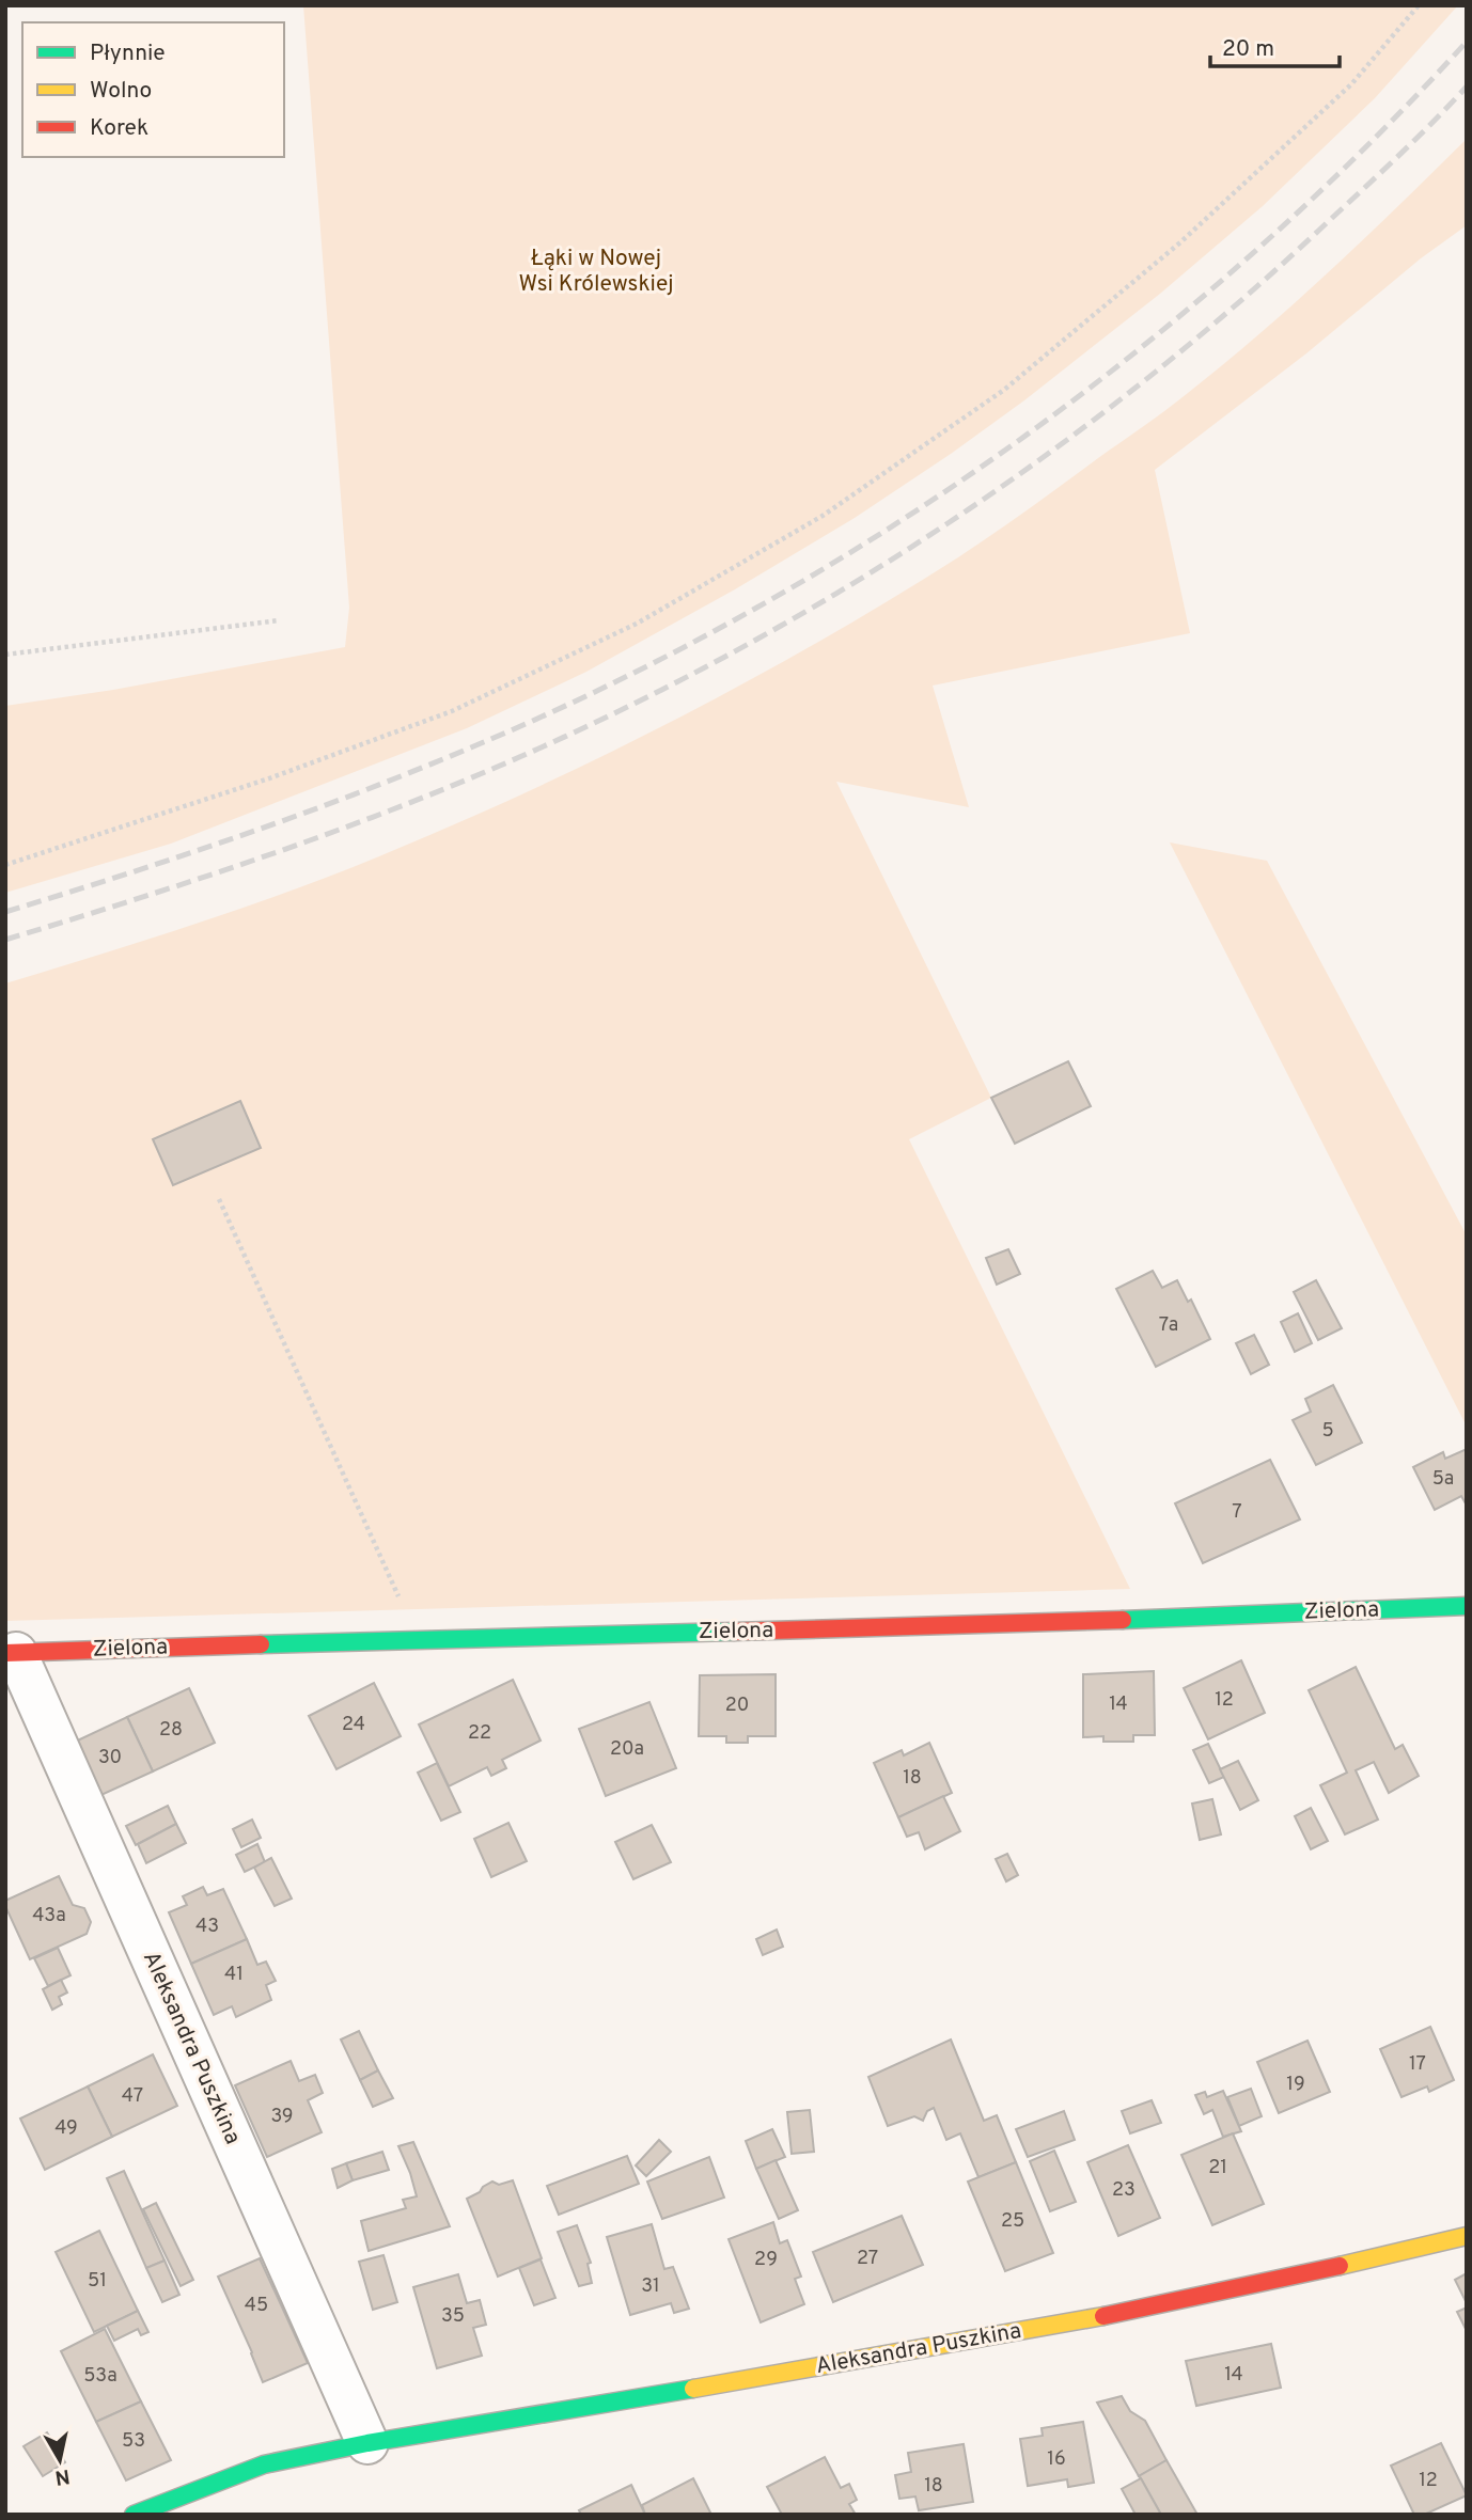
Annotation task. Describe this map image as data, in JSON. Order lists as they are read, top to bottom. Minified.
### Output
{"streets":{"street":["Zielona","Aleksandra Puszkina"]},"crossings":[["Zielona","Aleksandra Puszkina"]],"parks":["Łąki w Nowej Wsi Królewskiej"],"house_numbers":["7a","5","5a","7","12","14","20","24","28","22","20a","30","18","43a","43","41","17","19","47","39","49","21","23","25","27","29","51","31","45","35","14","53a","53","16","12","18"],"legend":["Płynnie","Wolno","Korek"],"scale_bar":"20 m","north":"bottom"}
